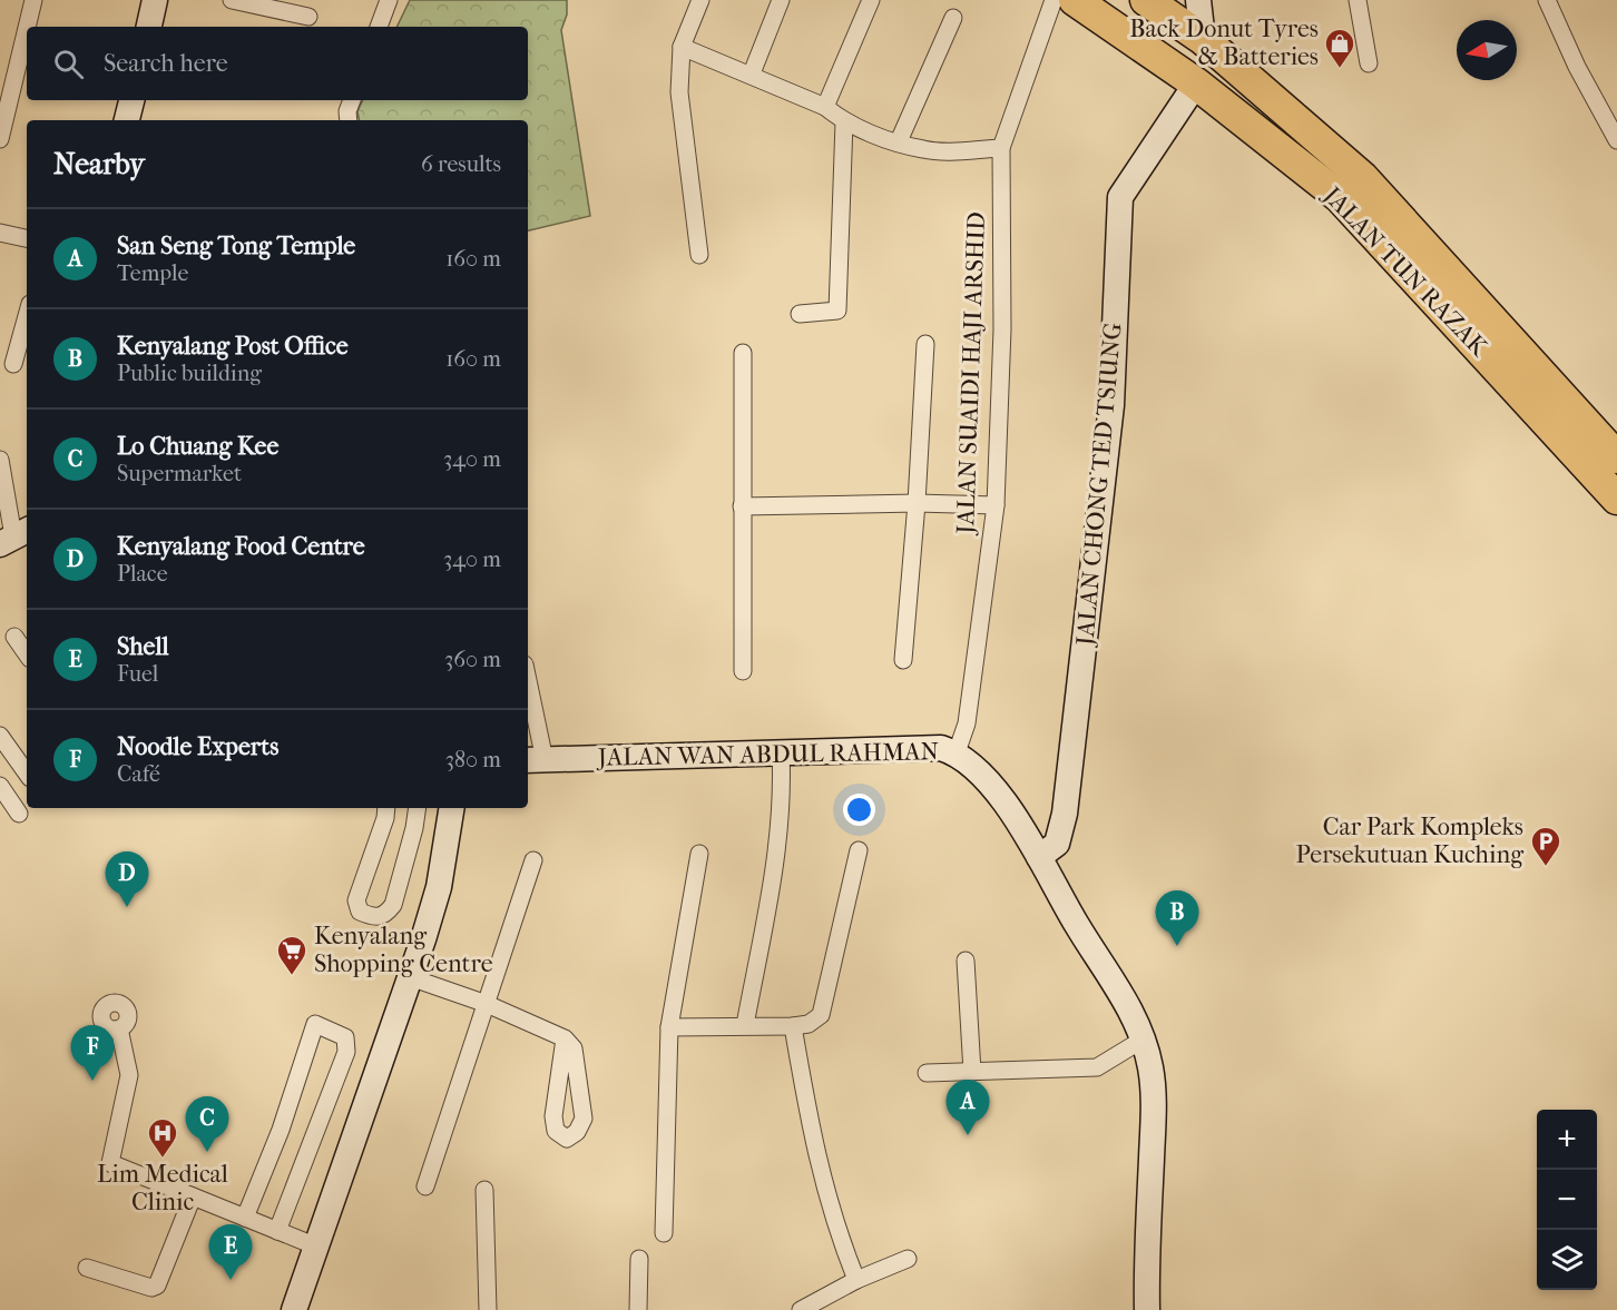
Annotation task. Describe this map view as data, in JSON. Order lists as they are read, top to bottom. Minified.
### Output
{"streets":{"highway":["JALAN TUN RAZAK"],"street":["JALAN SUAIDI HAJI ARSHID","JALAN CHONG TED TSIUNG","JALAN WAN ABDUL RAHMAN"]},"crossings":[["JALAN TUN RAZAK","JALAN CHONG TED TSIUNG"],["JALAN SUAIDI HAJI ARSHID","JALAN WAN ABDUL RAHMAN"],["JALAN CHONG TED TSIUNG","JALAN WAN ABDUL RAHMAN"]],"places":{"shop":["Back Donut Tyres & Batteries"],"parking":["Car Park Kompleks Persekutuan Kuching"],"supermarket":["Kenyalang Shopping Centre"],"hospital":["Lim Medical Clinic"]},"north":"left","page":{"search":"Search here","heading":["Nearby","6 results"],"list":[{"mark":"A","name":"San Seng Tong Temple","note":"Temple","value":"160 m"},{"mark":"B","name":"Kenyalang Post Office","note":"Public building","value":"160 m"},{"mark":"C","name":"Lo Chuang Kee","note":"Supermarket","value":"340 m"},{"mark":"D","name":"Kenyalang Food Centre","note":"Place","value":"340 m"},{"mark":"E","name":"Shell","note":"Fuel","value":"360 m"},{"mark":"F","name":"Noodle Experts","note":"Café","value":"380 m"}],"pins":["D","B","F","A","C","E"],"map_buttons":["+","−"]}}
